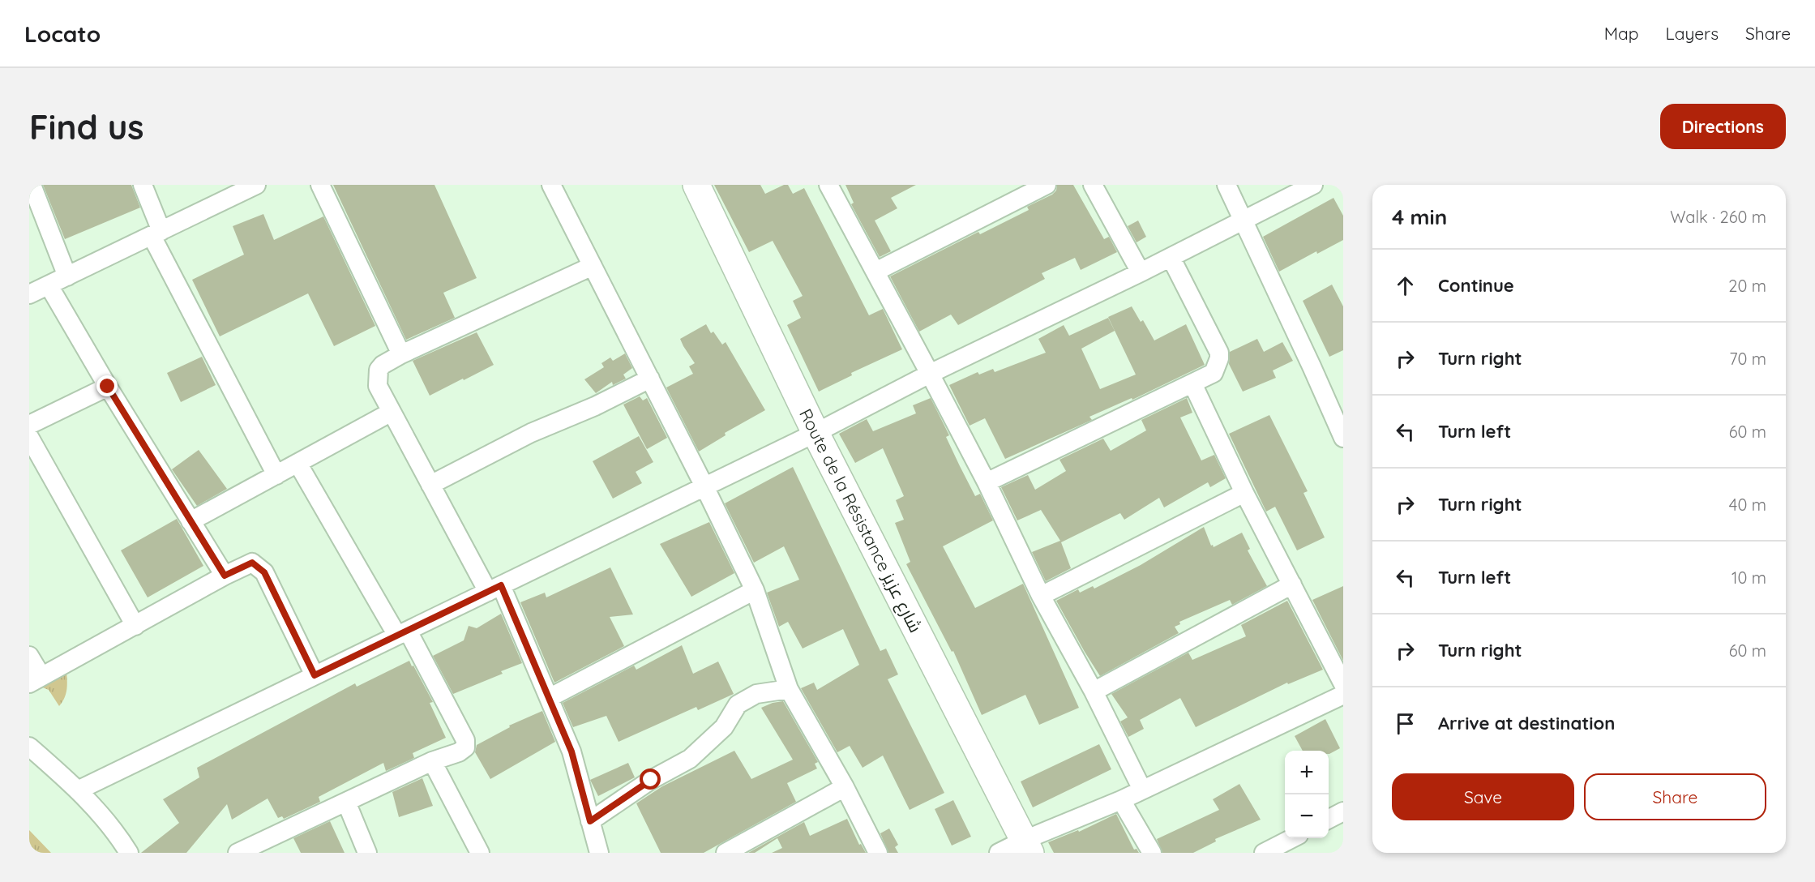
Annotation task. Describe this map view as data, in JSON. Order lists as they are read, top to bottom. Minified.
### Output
{"streets":{"main road":["Route de la Résistance شارع عزيز"]},"page":{"header":"Locato","nav":["Map","Layers","Share"],"buttons":["Directions",["Save","Share"]],"title":"Find us","heading":["4 min","Walk · 260 m"],"list":[["Continue","20 m"],["Turn right","70 m"],["Turn left","60 m"],["Turn right","40 m"],["Turn left","10 m"],["Turn right","60 m"],"Arrive at destination"],"map_buttons":["+","−"]}}
